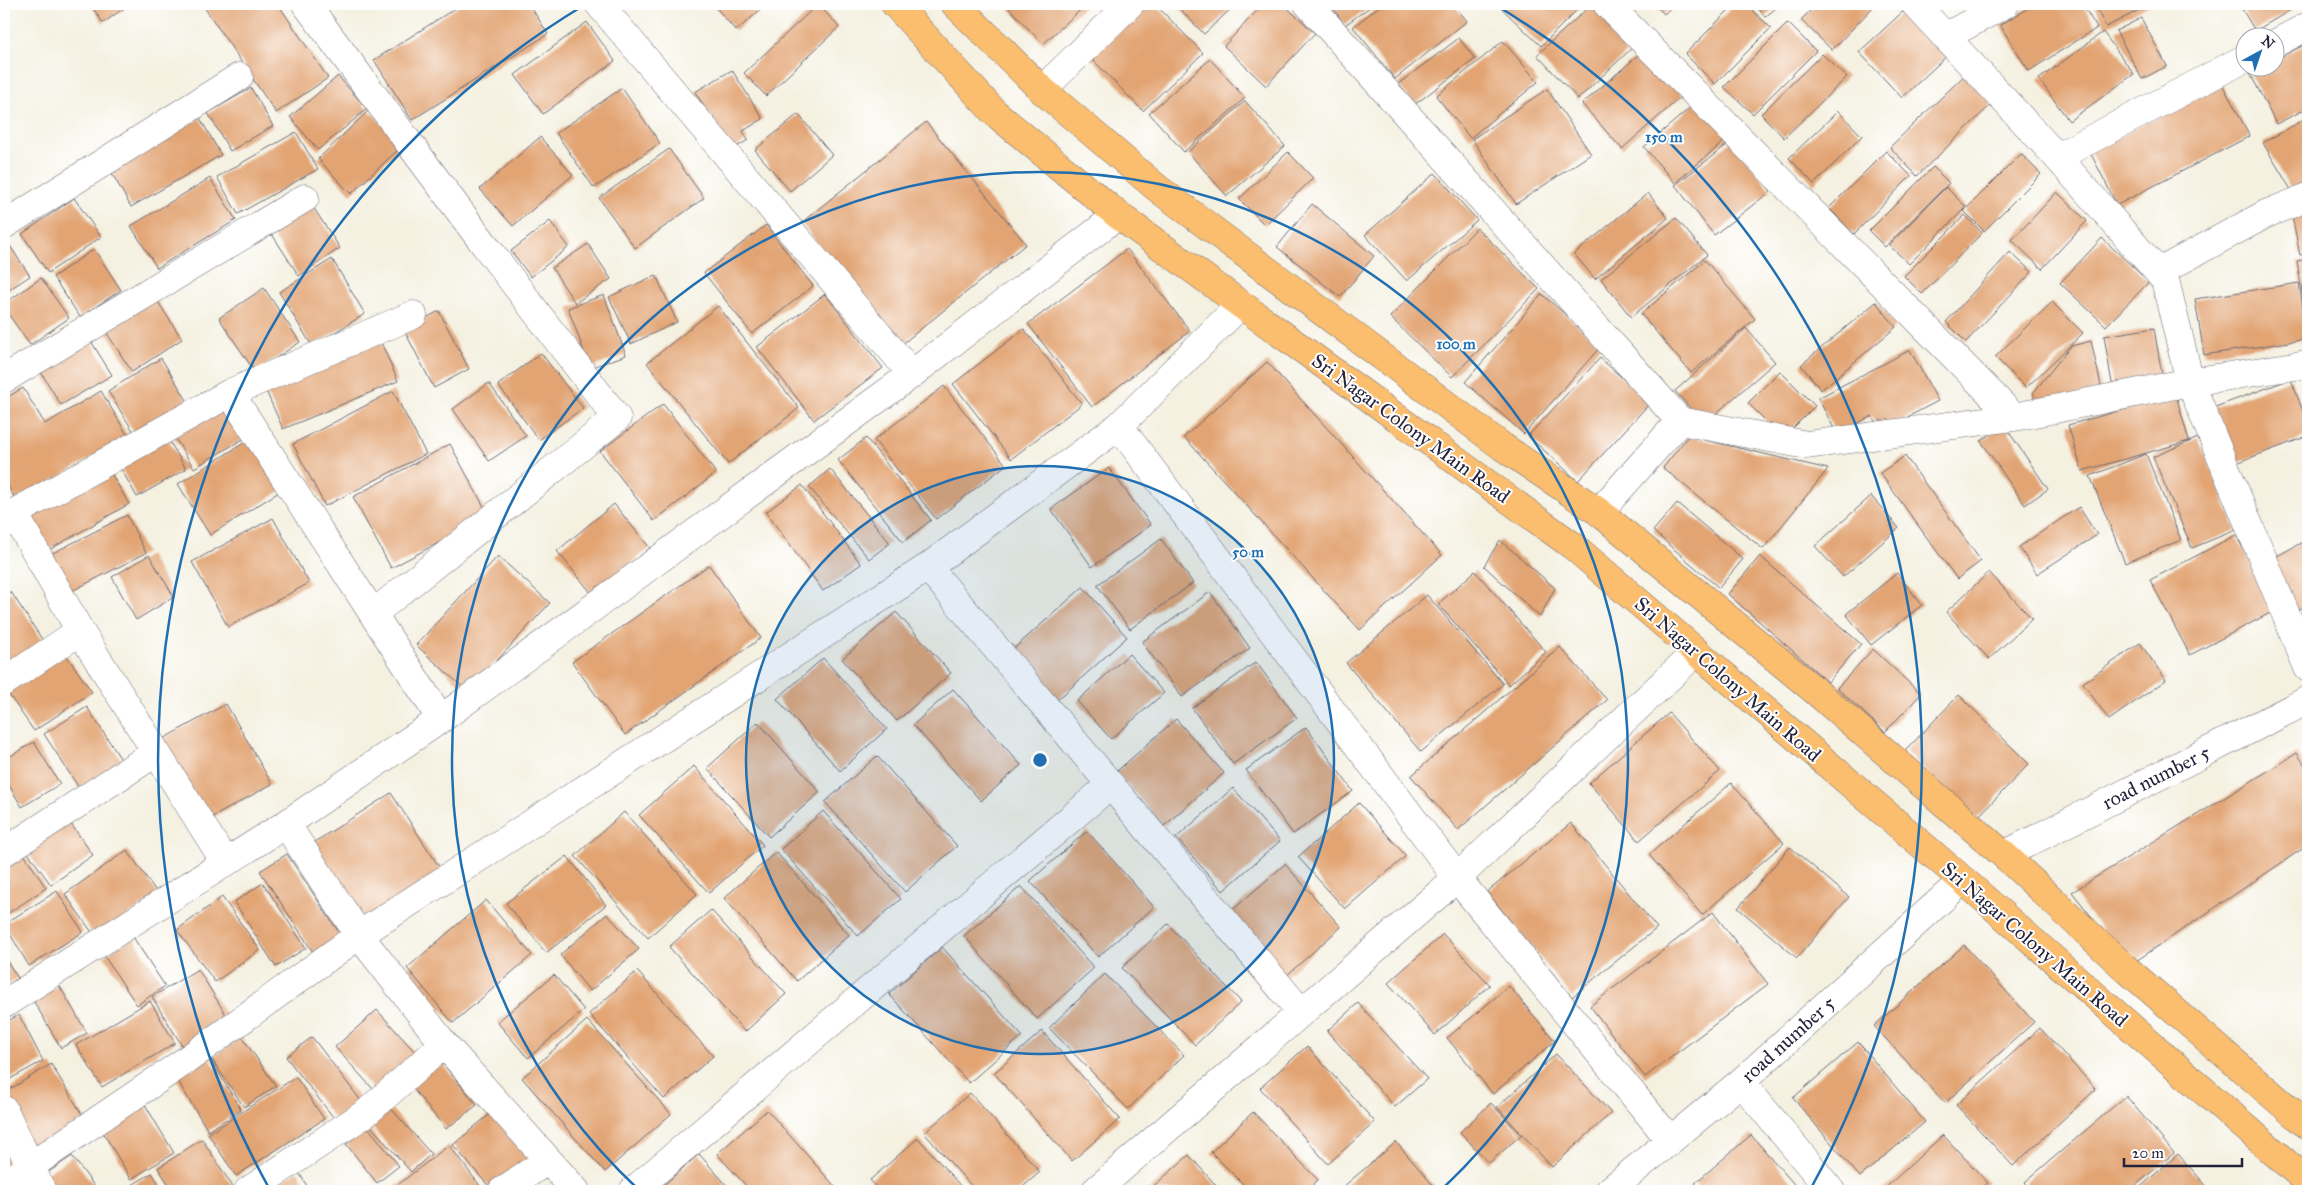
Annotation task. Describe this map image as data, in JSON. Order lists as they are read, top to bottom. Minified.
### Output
{"streets":{"main road":["Sri Nagar Colony Main Road"],"street":["road number 5"]},"crossings":[["Sri Nagar Colony Main Road","road number 5"]],"scale_bar":"20 m","north":"top right","rings":["150 m","100 m","50 m"]}
